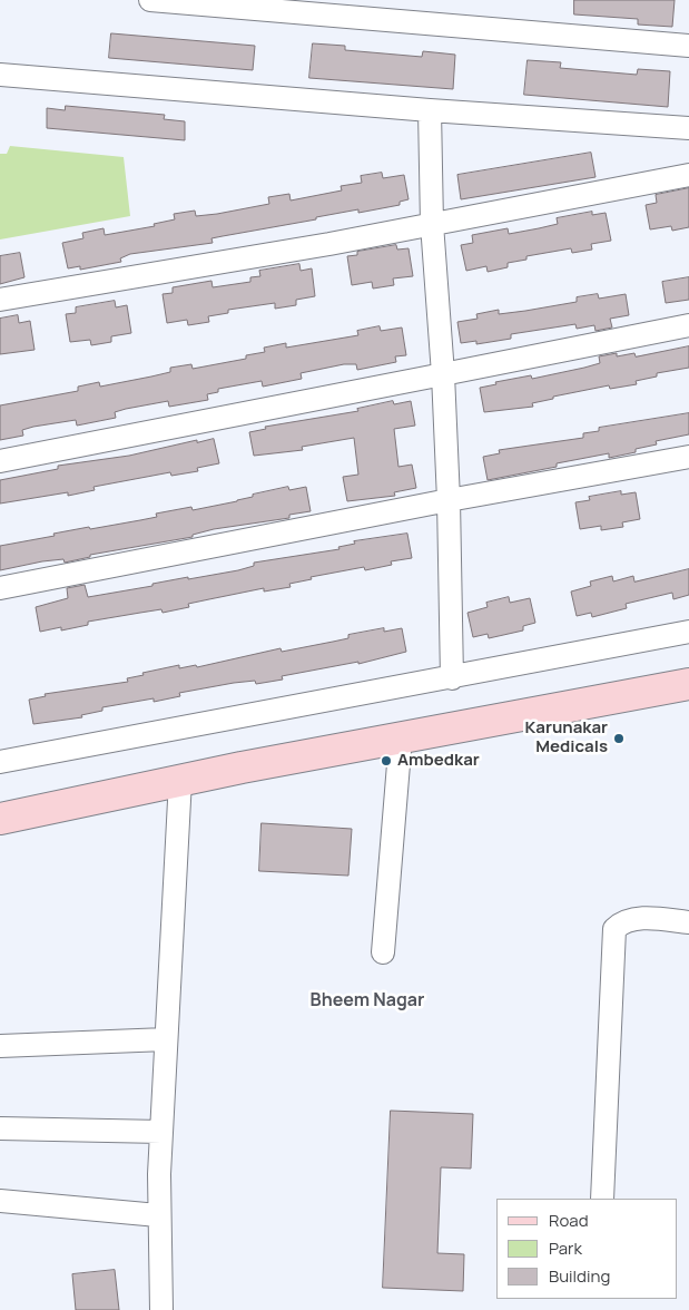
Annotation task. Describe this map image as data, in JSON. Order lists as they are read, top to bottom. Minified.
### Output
{"districts":["Bheem Nagar"],"places":["Karunakar Medicals","Ambedkar"],"legend":["Road","Park","Building"]}
